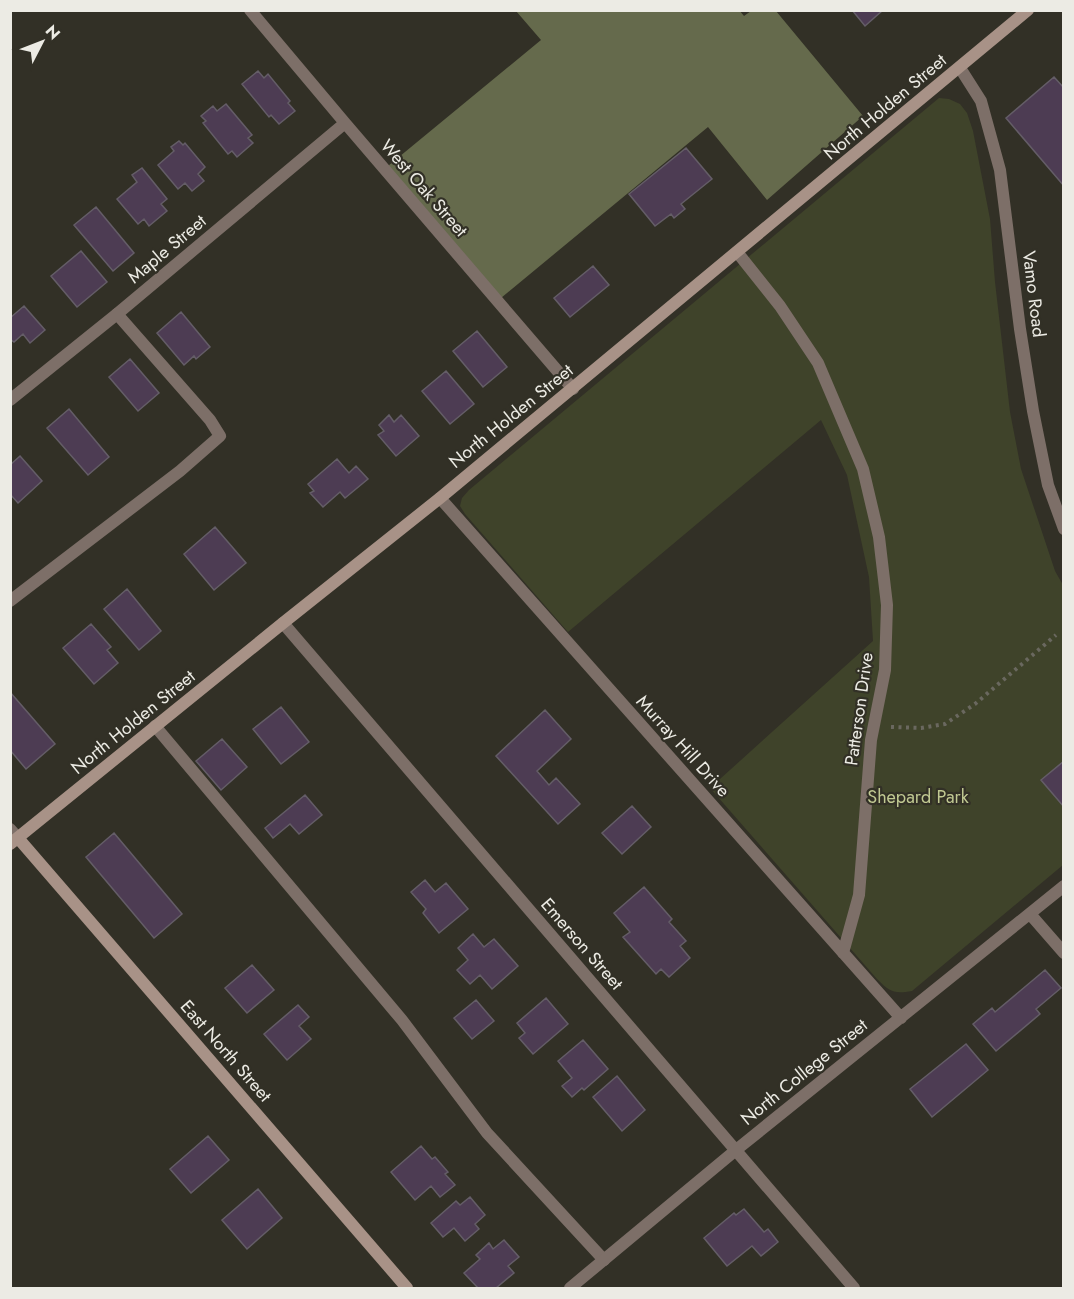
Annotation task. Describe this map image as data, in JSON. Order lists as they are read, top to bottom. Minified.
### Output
{"streets":{"main road":["North Holden Street","East North Street"],"street":["West Oak Street","Maple Street","Vamo Road","Patterson Drive","Murray Hill Drive","Emerson Street","North College Street"]},"crossings":[["North Holden Street","West Oak Street"],["North Holden Street","Vamo Road"],["North Holden Street","Patterson Drive"],["North Holden Street","Murray Hill Drive"],["North Holden Street","Emerson Street"],["North Holden Street","East North Street"],["West Oak Street","Maple Street"],["Patterson Drive","Murray Hill Drive"],["Murray Hill Drive","North College Street"],["Emerson Street","North College Street"]],"parks":["Shepard Park"],"north":"top right"}
